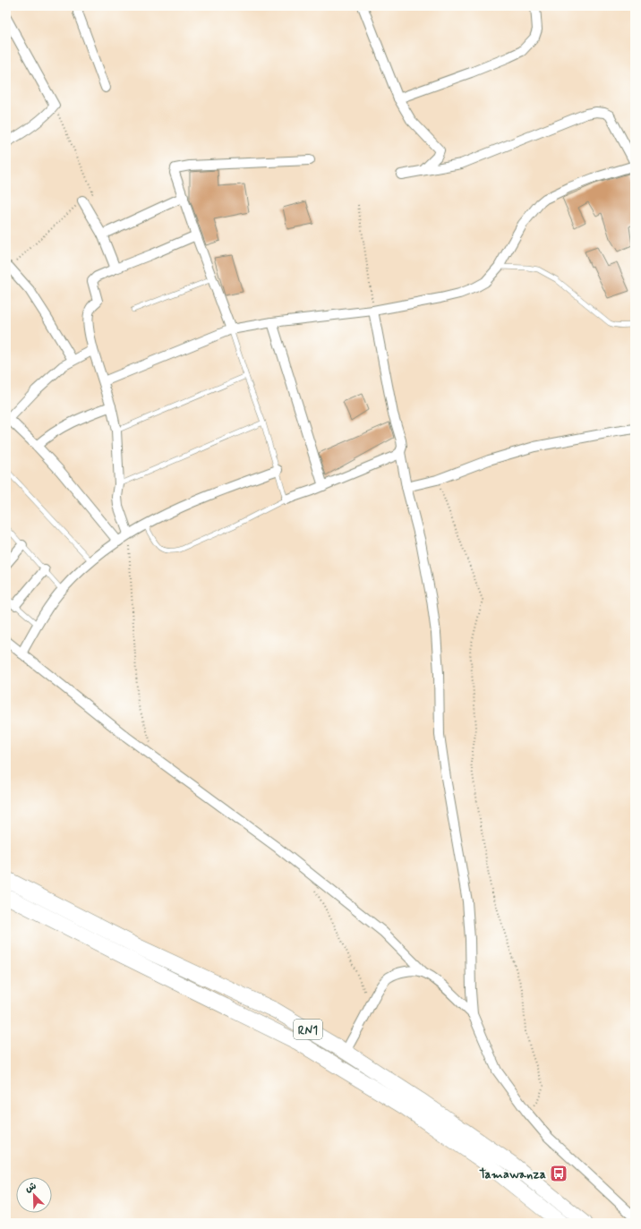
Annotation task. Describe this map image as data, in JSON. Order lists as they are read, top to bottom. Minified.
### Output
{"streets":{"highway":["RN1"]},"places":{"bus stop":["Tamawanza"]},"north":"top left"}
